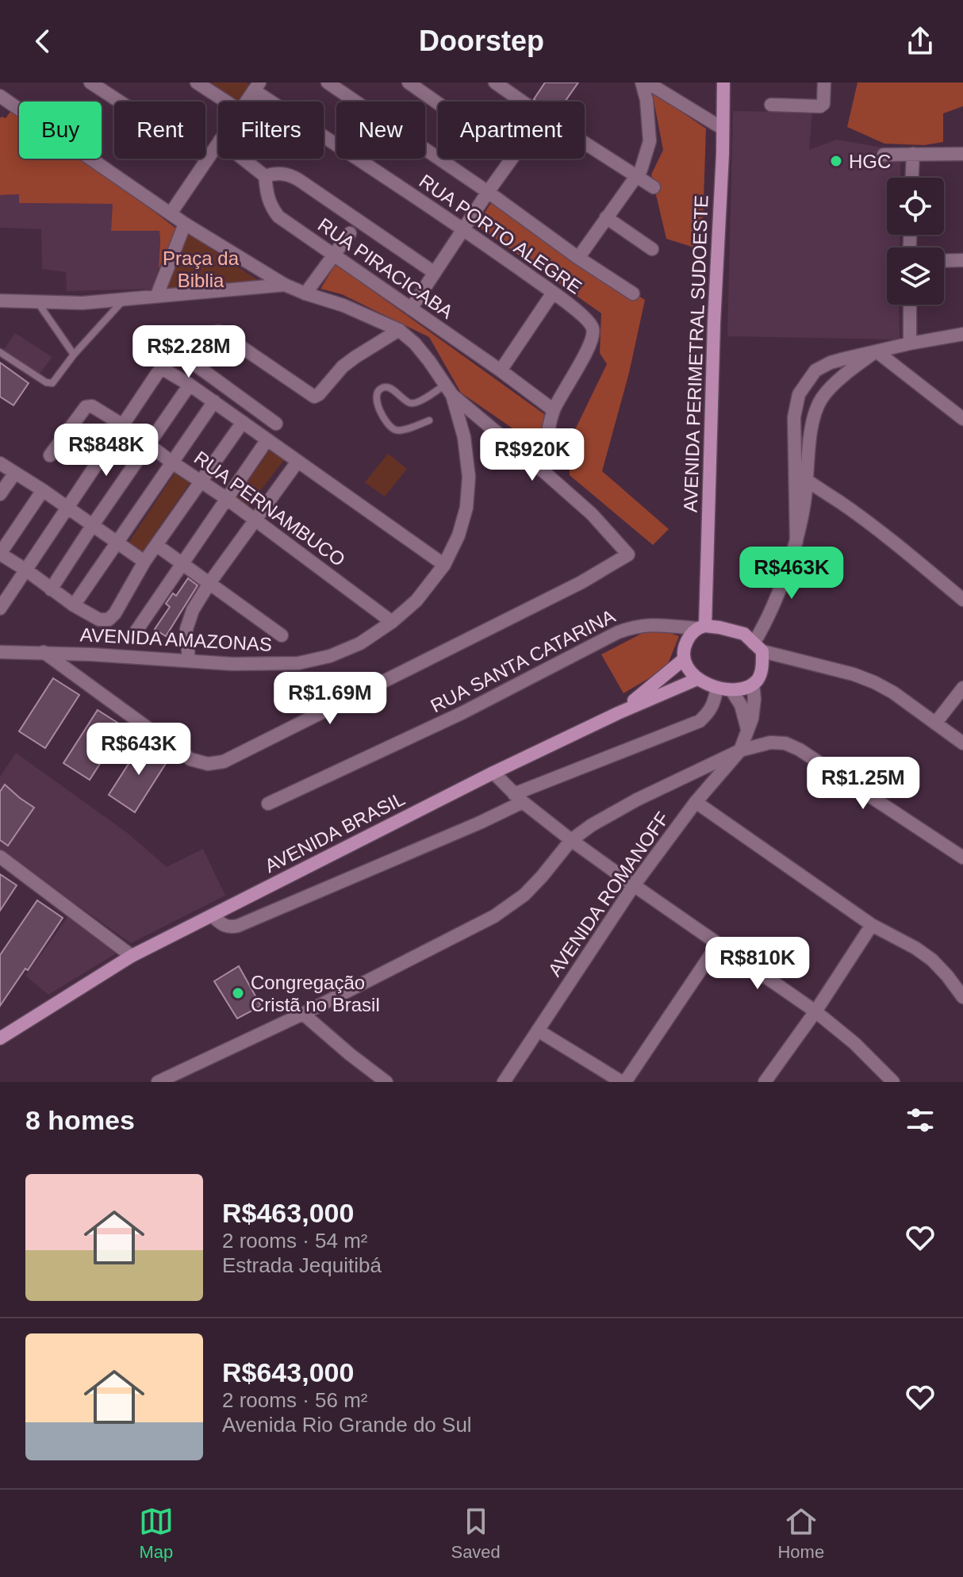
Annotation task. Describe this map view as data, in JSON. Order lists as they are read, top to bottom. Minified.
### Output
{"streets":{"main road":["AVENIDA PERIMETRAL SUDOESTE","AVENIDA BRASIL"],"street":["RUA PORTO ALEGRE","RUA PIRACICABA","RUA PERNAMBUCO","AVENIDA AMAZONAS","RUA SANTA CATARINA","AVENIDA ROMANOFF"]},"crossings":[["RUA PORTO ALEGRE","RUA PIRACICABA"],["RUA PORTO ALEGRE","AVENIDA AMAZONAS"],["AVENIDA PERIMETRAL SUDOESTE","RUA SANTA CATARINA"],["AVENIDA PERIMETRAL SUDOESTE","AVENIDA BRASIL"],["AVENIDA PERIMETRAL SUDOESTE","AVENIDA ROMANOFF"],["RUA PERNAMBUCO","AVENIDA AMAZONAS"],["RUA SANTA CATARINA","AVENIDA BRASIL"],["RUA SANTA CATARINA","AVENIDA ROMANOFF"],["AVENIDA BRASIL","AVENIDA ROMANOFF"]],"parks":["Praça da Biblia"],"places":["HGC","Congregação Cristã no Brasil"],"page":{"header":"Doorstep","chip":["Buy","Rent","Filters","New","Apartment"],"price":["R$2.28M","R$848K","R$920K","R$463K","R$1.69M","R$643K","R$1.25M","R$810K"],"heading":"8 homes","list":[{"name":"R$463,000","note":"2 rooms · 54 m² · Estrada Jequitibá"},{"name":"R$643,000","note":"2 rooms · 56 m² · Avenida Rio Grande do Sul"}],"tabs":["Map","Saved","Home"]}}
